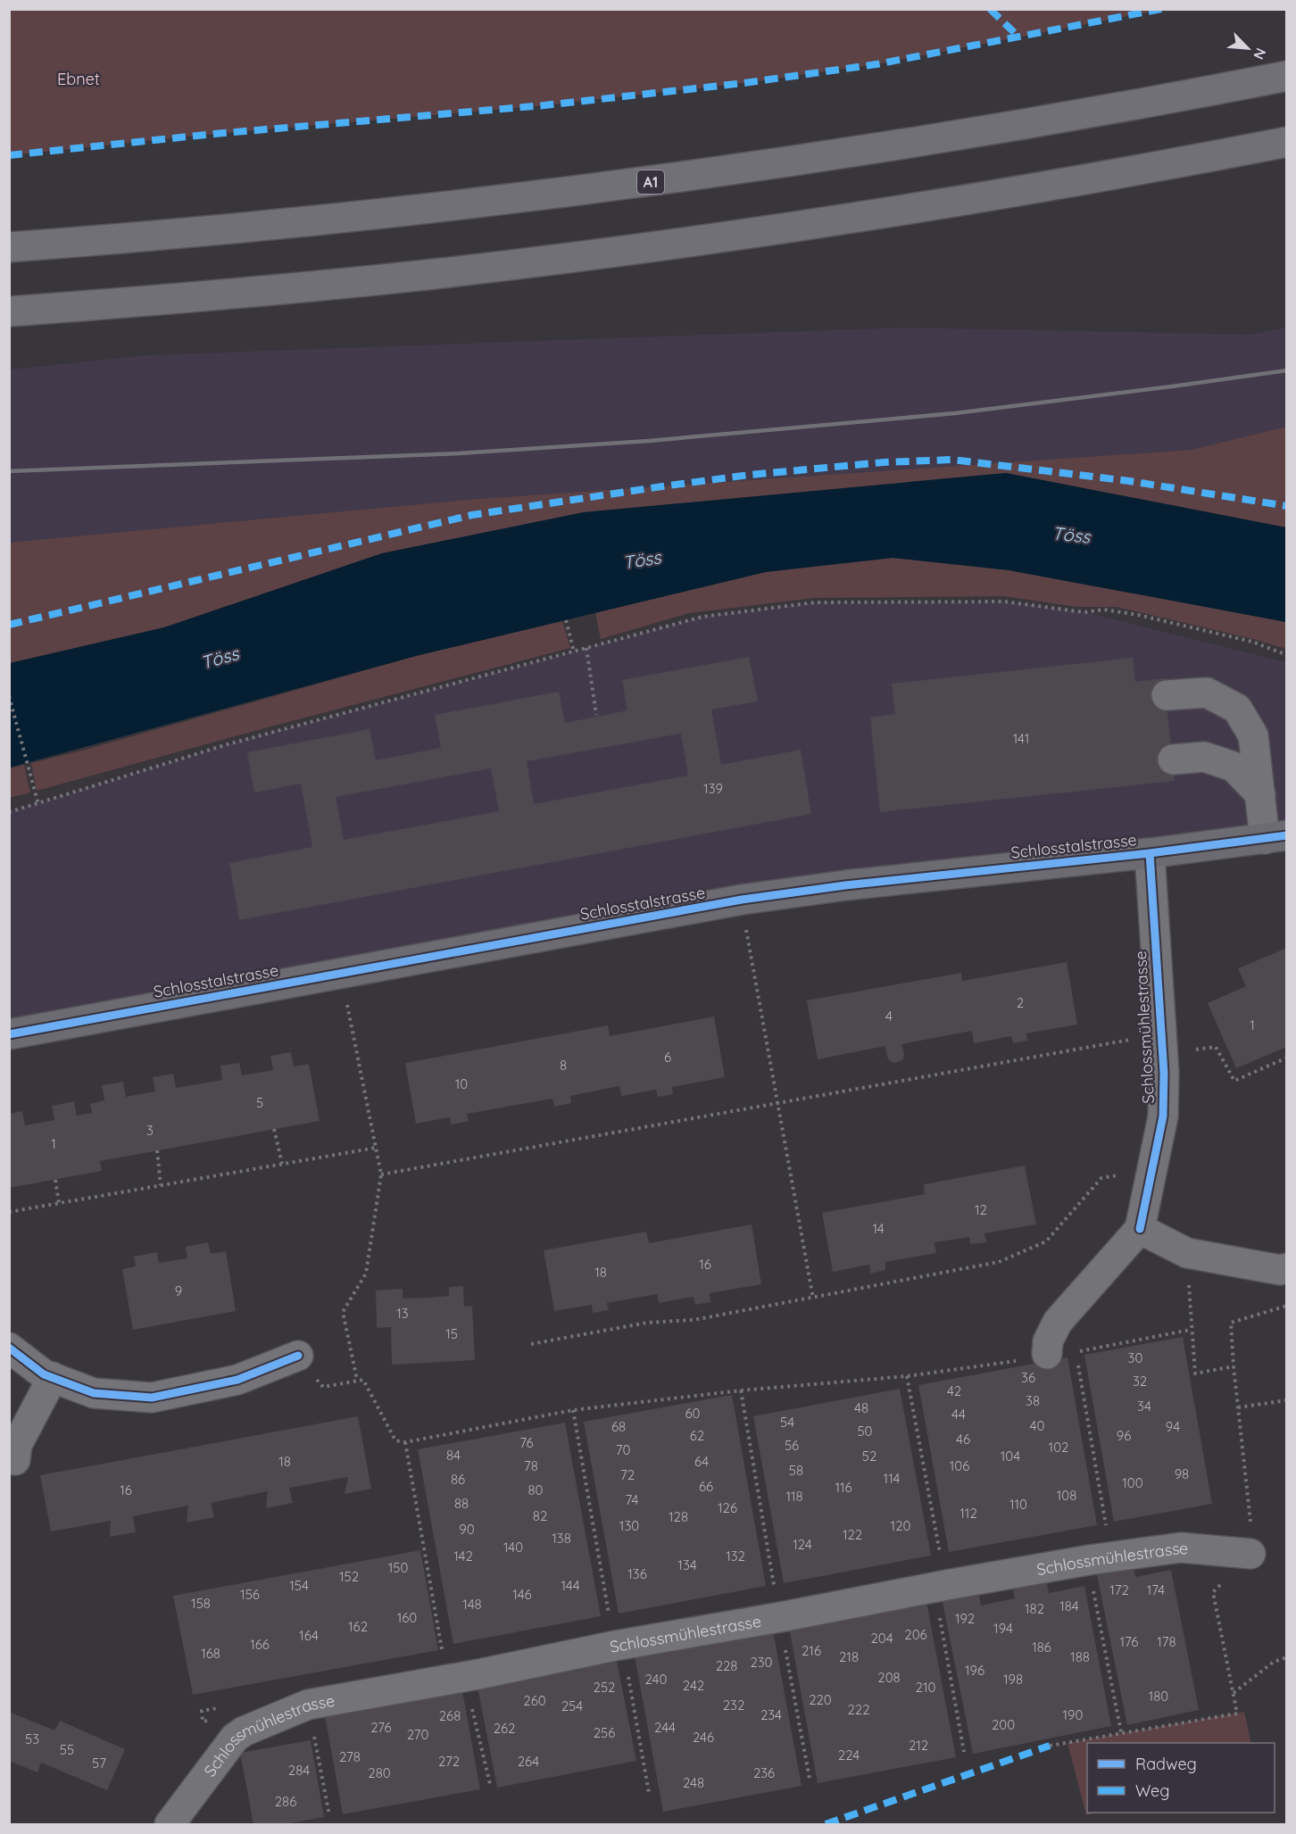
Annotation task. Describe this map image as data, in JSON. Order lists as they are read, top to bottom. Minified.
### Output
{"streets":{"highway":["A1"],"main road":["Schlosstalstrasse"],"street":["Schlossmühlestrasse"]},"crossings":[["Schlosstalstrasse","Schlossmühlestrasse"]],"water":["Töss"],"parks":["Ebnet"],"house_numbers":["141","139","2","4","1","6","8","10","5","3","1","12","14","16","18","9","13","15","30","36","32","42","38","34","48","60","44","54","40","68","94","50","62","96","46","76","56","102","70","84","52","104","18","64","78","106","58","98","72","114","86","100","66","116","16","80","108","118","74","88","110","126","112","82","128","130","120","90","122","138","124","140","142","132","134","150","136","152","154","144","172","174","156","146","158","148","184","182","160","192","162","194","206","164","204","176","178","166","186","216","168","218","188","230","228","196","208","240","198","242","252","210","180","220","260","232","254","222","234","190","268","200","276","244","262","256","270","246","53","212","55","224","278","272","264","57","284","280","236","248","286"],"legend":["Radweg","Weg"],"north":"bottom right"}
